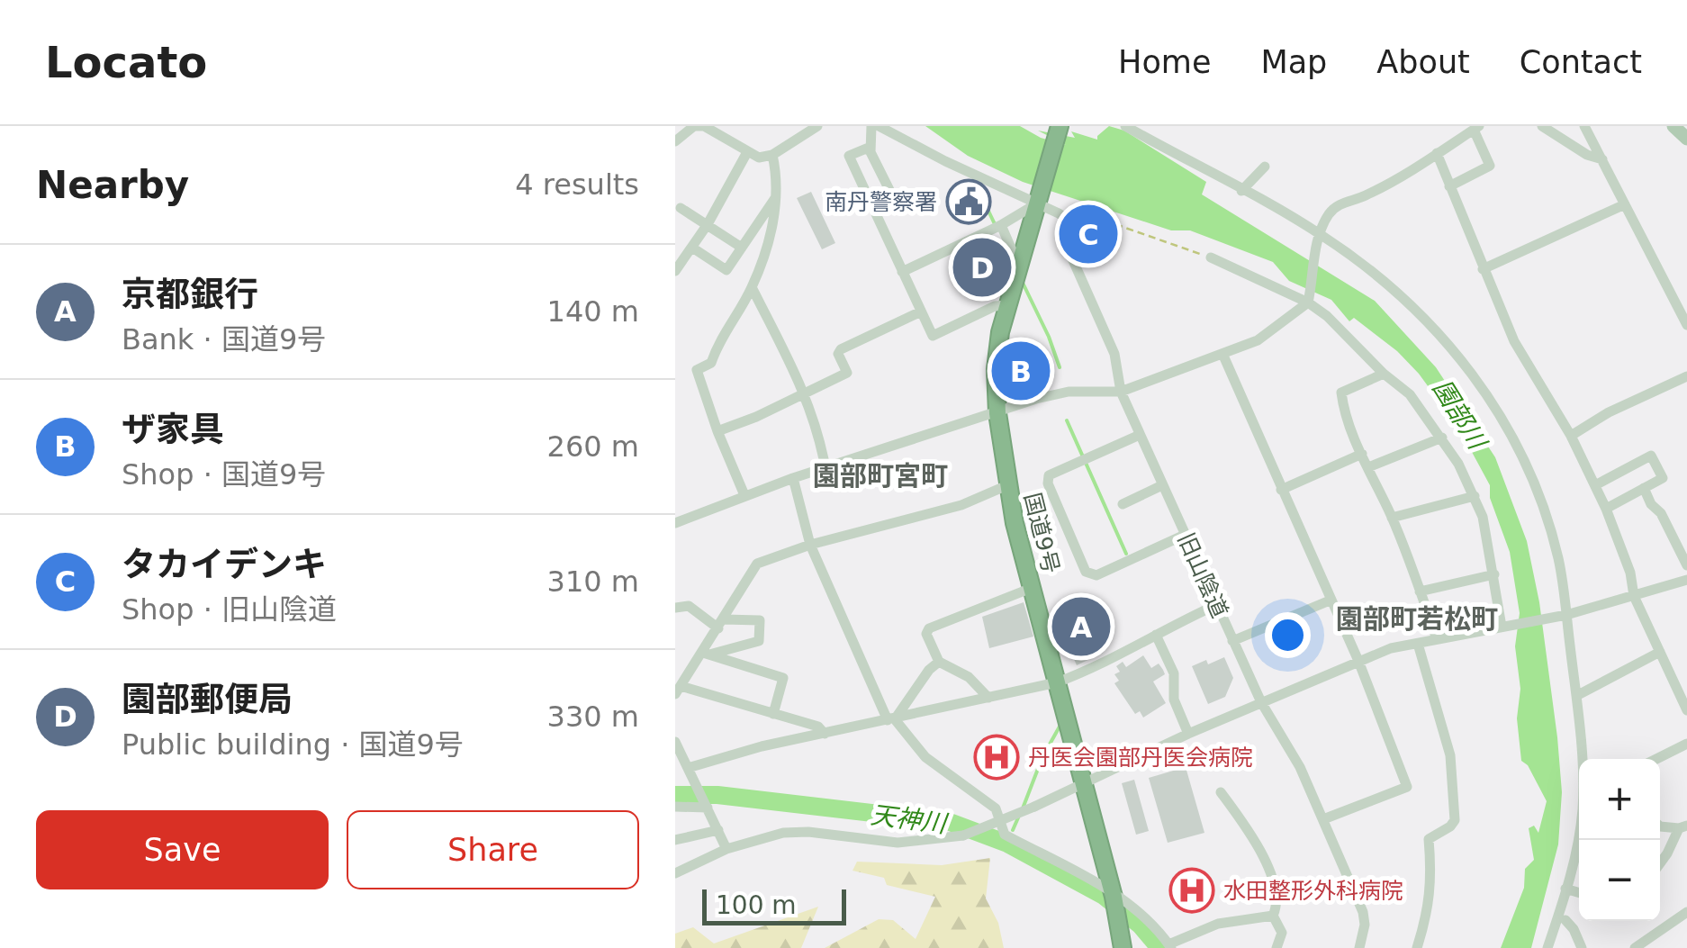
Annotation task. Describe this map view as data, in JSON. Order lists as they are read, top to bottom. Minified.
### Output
{"streets":{"highway":["国道9号"],"street":["旧山陰道"]},"crossings":[["国道9号","旧山陰道"]],"districts":["園部町宮町","園部町若松町"],"water":["園部川","天神川"],"places":{"public building":["南丹警察署"],"hospital":["丹医会園部丹医会病院","水田整形外科病院"]},"scale_bar":"100 m","page":{"header":"Locato","nav":["Home","Map","About","Contact"],"heading":["Nearby","4 results"],"pins":["C","D","B","A"],"list":[{"mark":"A","name":"京都銀行","note":"Bank · 国道9号","value":"140 m"},{"mark":"B","name":"ザ家具","note":"Shop · 国道9号","value":"260 m"},{"mark":"C","name":"タカイデンキ","note":"Shop · 旧山陰道","value":"310 m"},{"mark":"D","name":"園部郵便局","note":"Public building · 国道9号","value":"330 m"}],"map_buttons":["+","−"],"buttons":["Save","Share"],"scale":"100 m"}}
